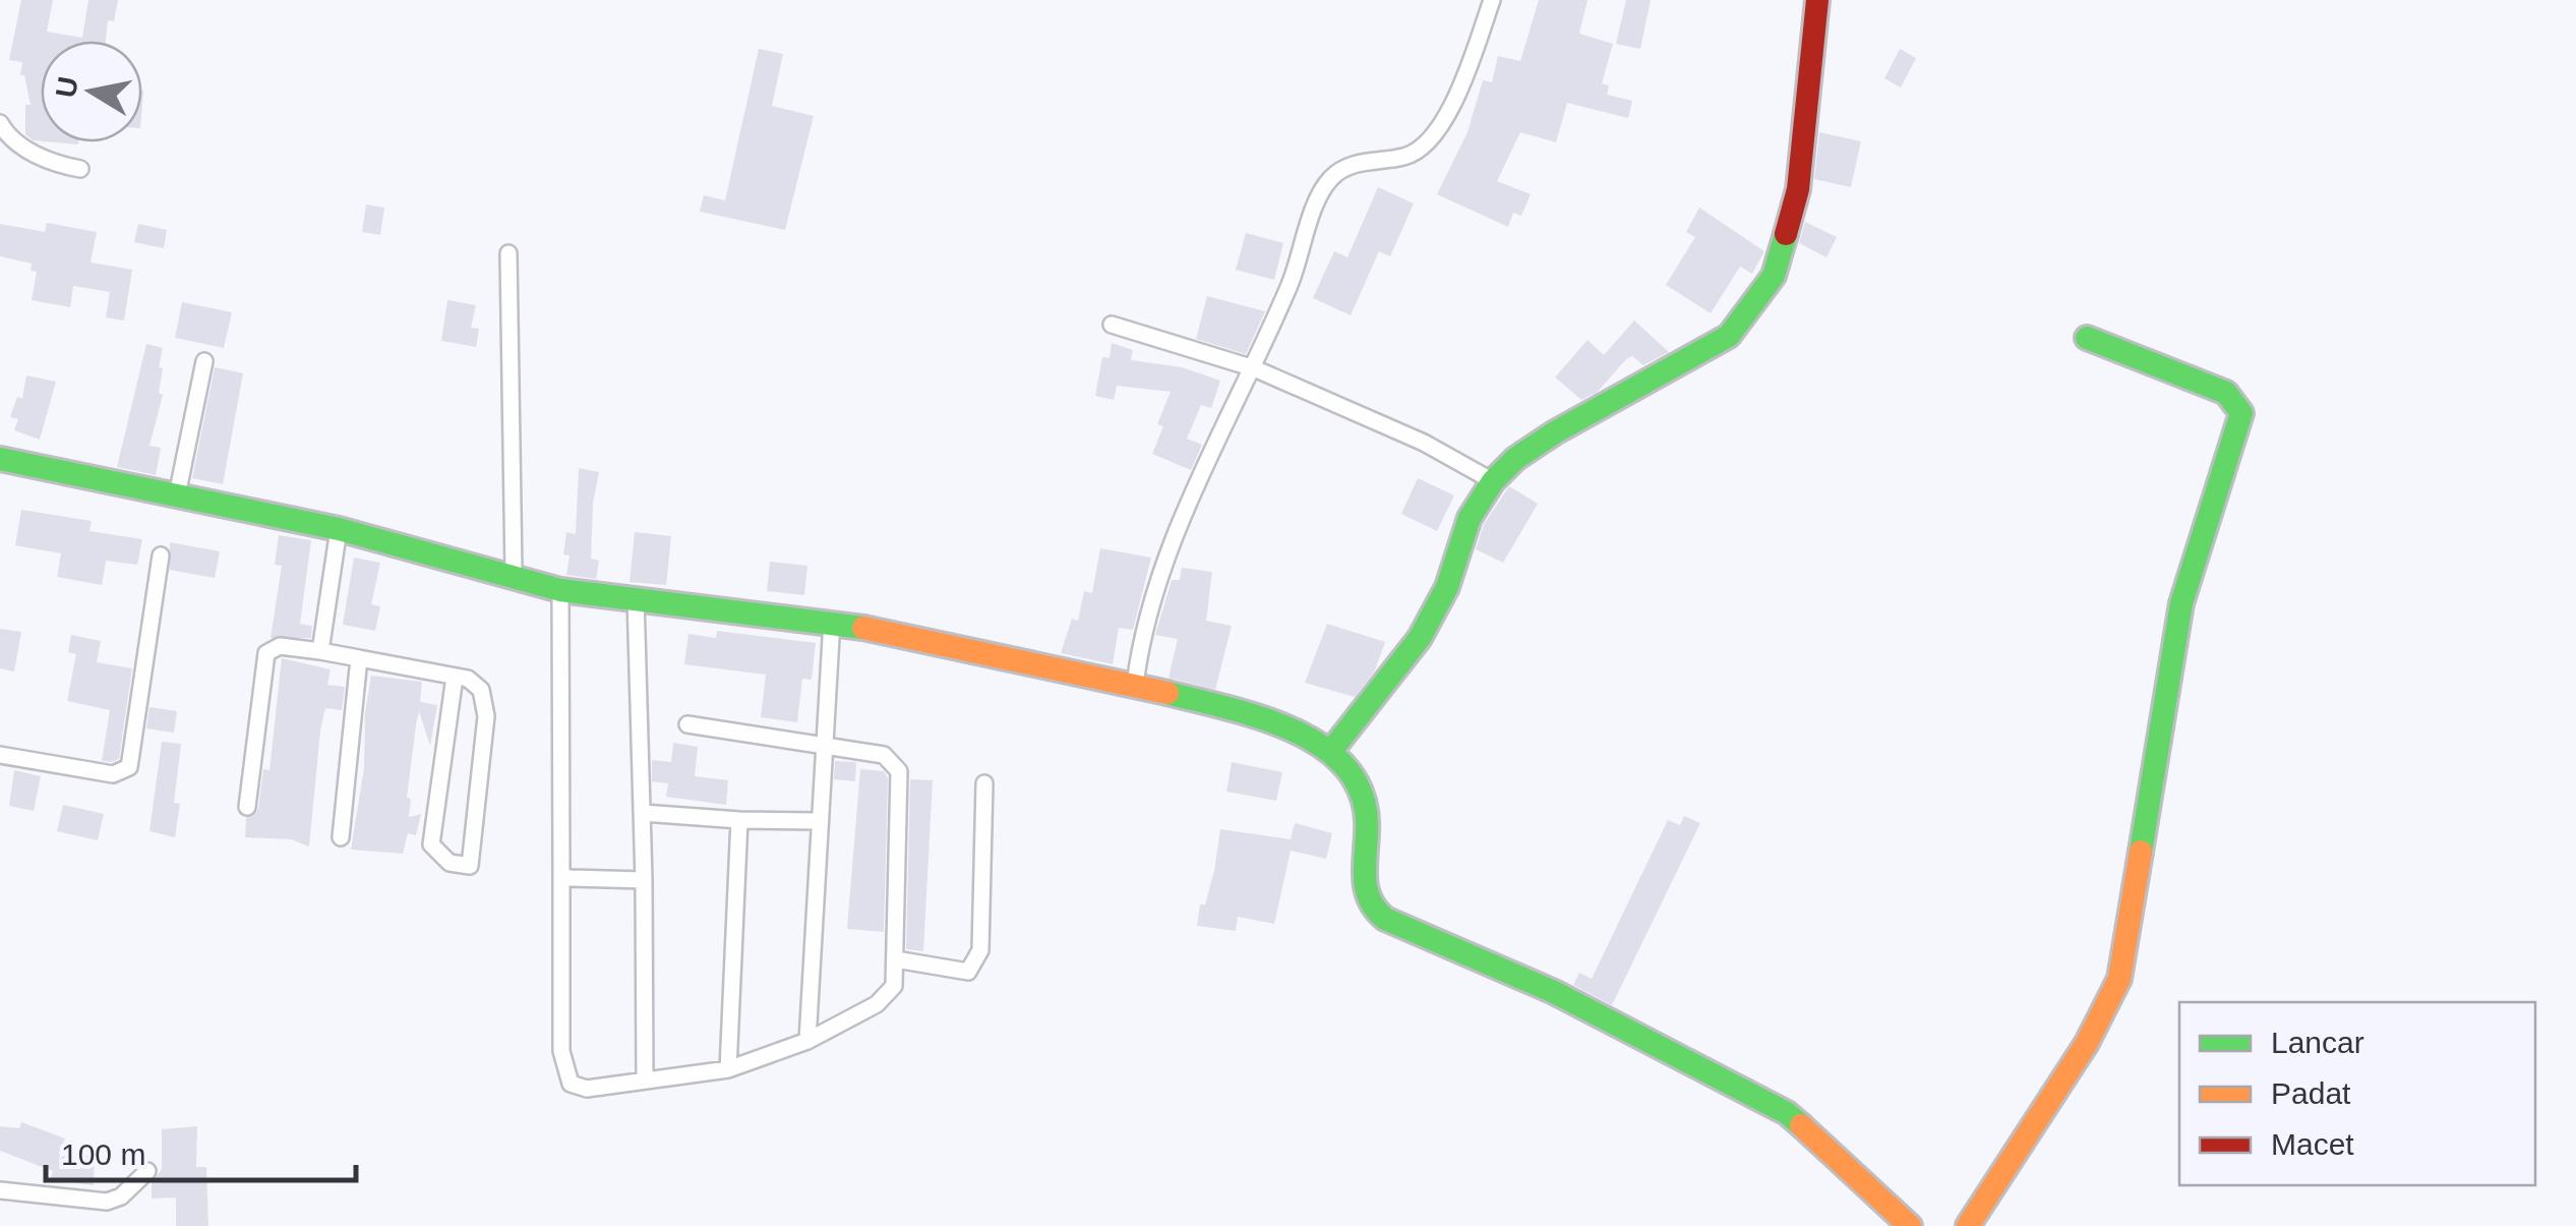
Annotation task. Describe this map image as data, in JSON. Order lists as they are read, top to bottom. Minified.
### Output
{"legend":["Lancar","Padat","Macet"],"scale_bar":"100 m","north":"left"}
